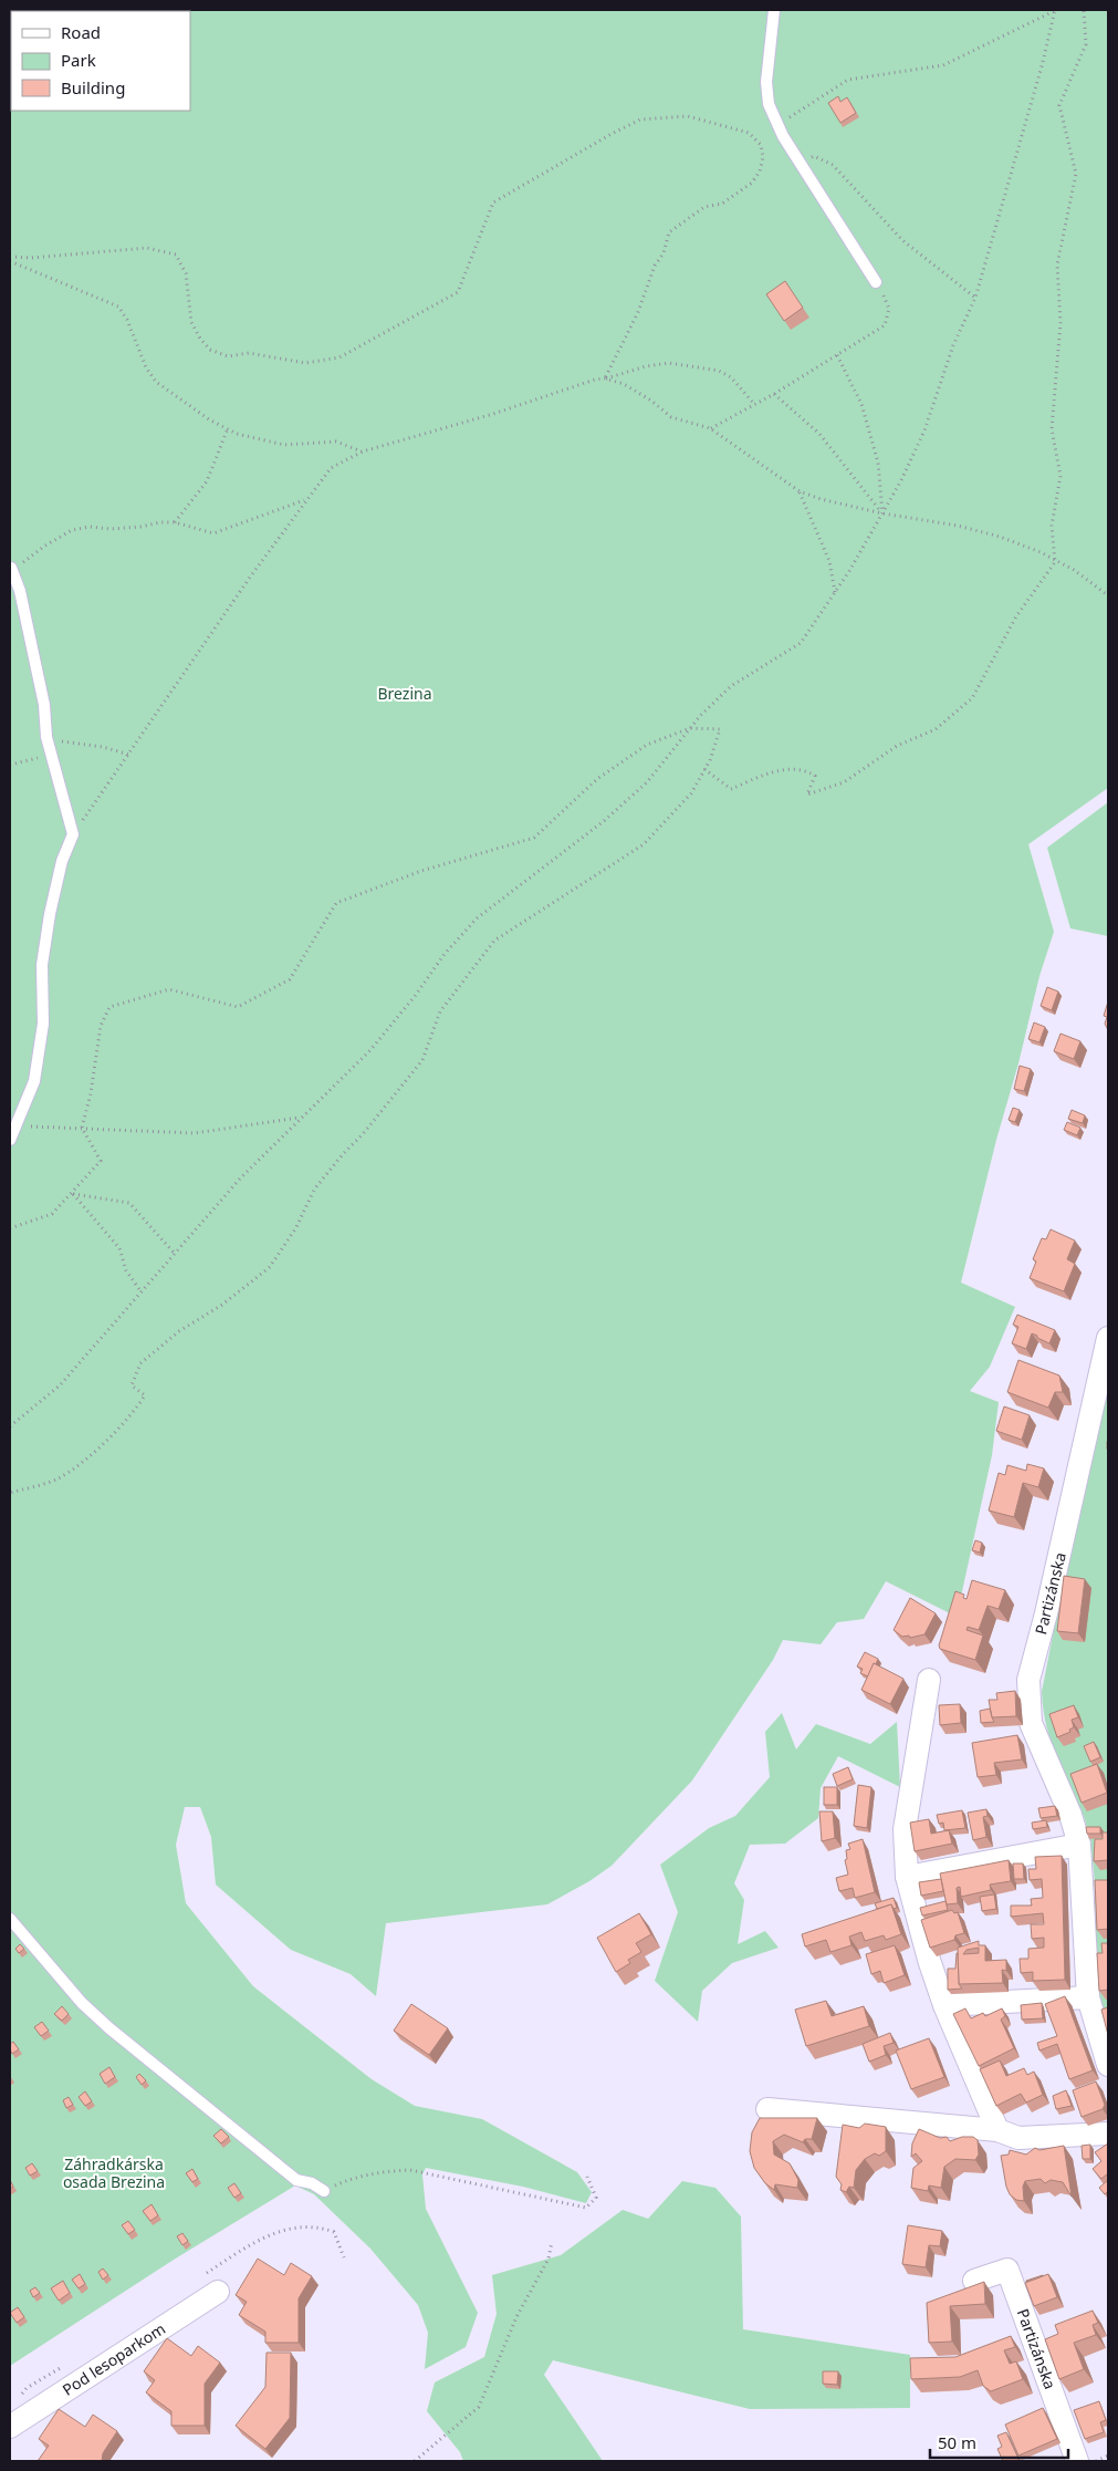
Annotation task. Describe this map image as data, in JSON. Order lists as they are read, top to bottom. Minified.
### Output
{"streets":{"street":["Partizánska","Pod lesoparkom"]},"parks":["Brezina","Záhradkárska osada Brezina"],"legend":["Road","Park","Building"],"scale_bar":"50 m"}
